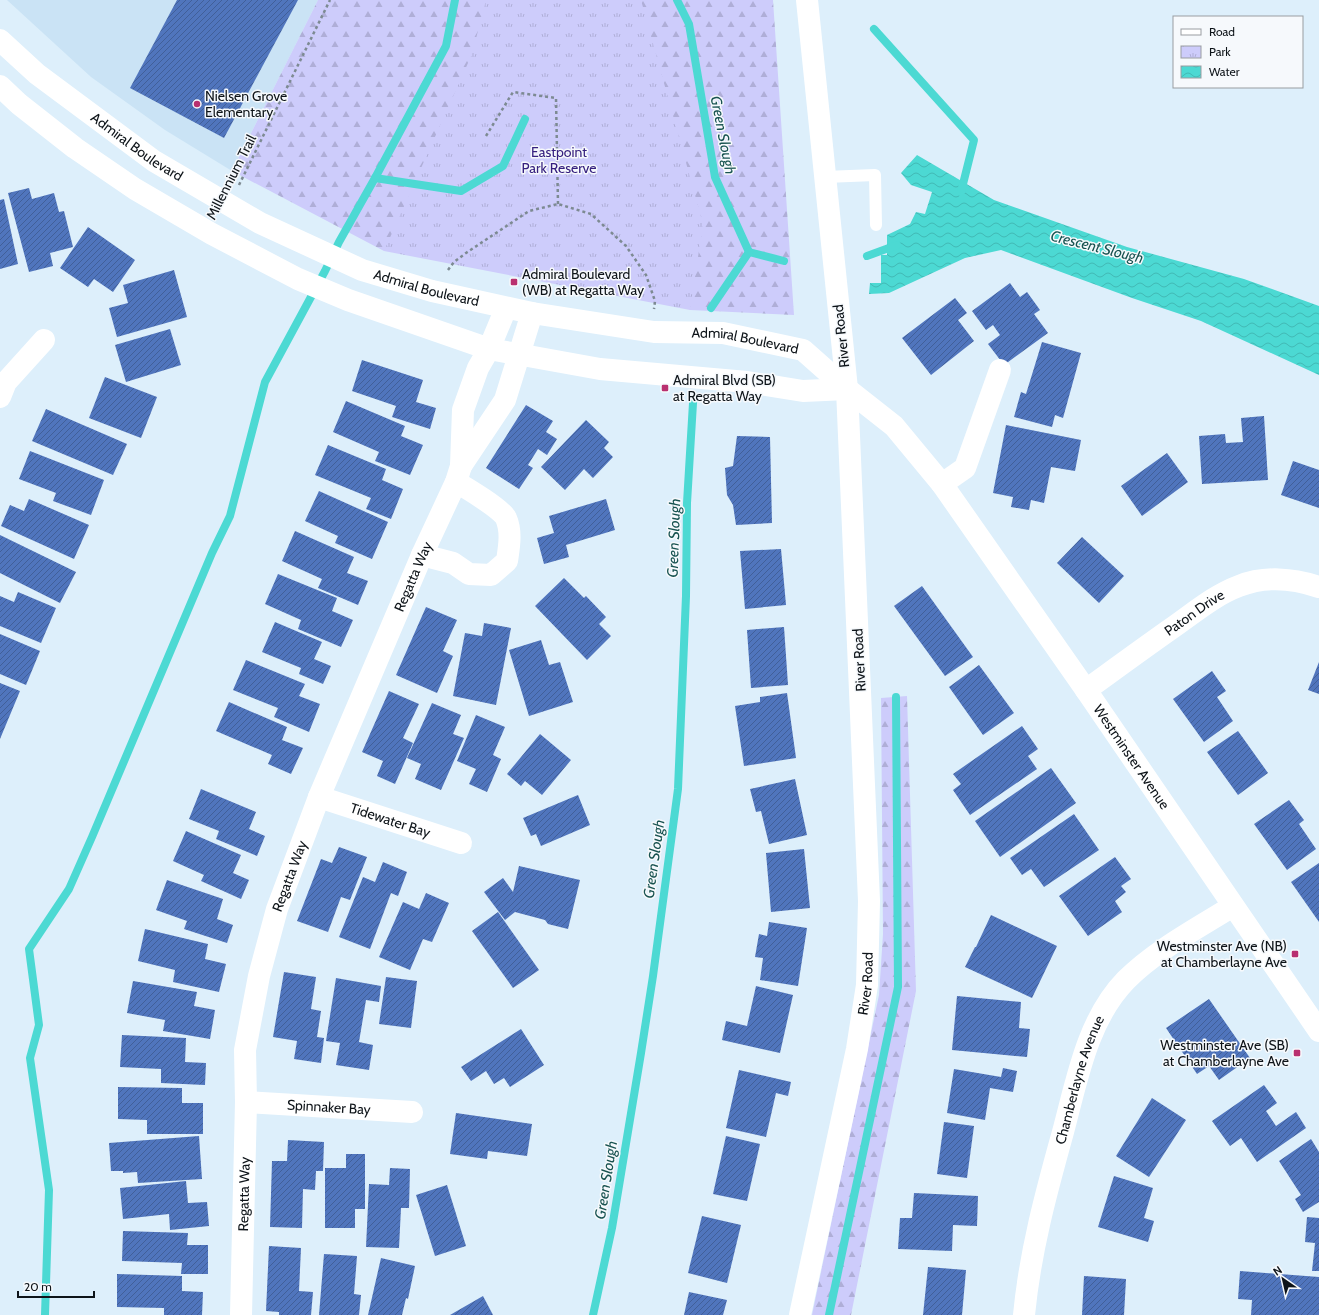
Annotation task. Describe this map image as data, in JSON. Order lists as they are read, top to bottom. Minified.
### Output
{"streets":{"street":["Admiral Boulevard","River Road","Regatta Way","Paton Drive","Westminster Avenue","Tidewater Bay","Chamberlayne Avenue","Spinnaker Bay"],"path":["Millennium Trail"]},"crossings":[["Admiral Boulevard","Millennium Trail"],["Admiral Boulevard","River Road"],["Admiral Boulevard","Regatta Way"],["Admiral Boulevard","Westminster Avenue"],["River Road","Westminster Avenue"],["Regatta Way","Tidewater Bay"],["Regatta Way","Spinnaker Bay"],["Paton Drive","Westminster Avenue"],["Westminster Avenue","Chamberlayne Avenue"]],"water":["Green Slough","Crescent Slough"],"parks":["Eastpoint Park Reserve"],"places":{"other":["Nielsen Grove Elementary"],"transit":["Admiral Boulevard (WB) at Regatta Way","Admiral Blvd (SB) at Regatta Way","Westminster Ave (NB) at Chamberlayne Ave","Westminster Ave (SB) at Chamberlayne Ave"]},"legend":["Road","Park","Water"],"scale_bar":"20 m","north":"top left"}
